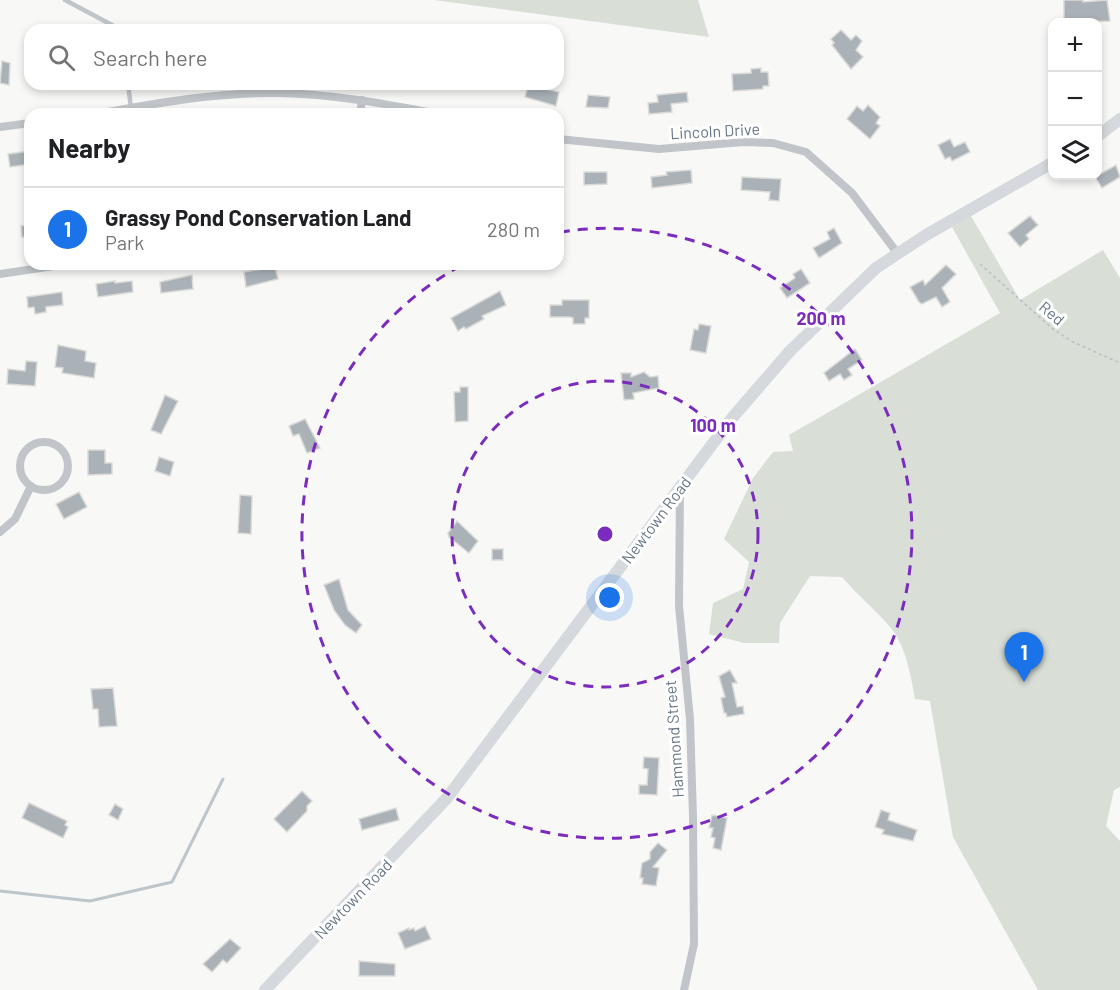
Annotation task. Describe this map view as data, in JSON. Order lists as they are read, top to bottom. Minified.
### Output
{"streets":{"street":["Lincoln Drive","Newtown Road","Hammond Street"],"path":["Red"]},"crossings":[["Lincoln Drive","Newtown Road"],["Newtown Road","Hammond Street"]],"page":{"map_buttons":["+","−"],"search":"Search here","heading":"Nearby","list":[{"mark":"1","name":"Grassy Pond Conservation Land","note":"Park","value":"280 m"}],"pins":"1"},"rings":["200 m","100 m"]}
